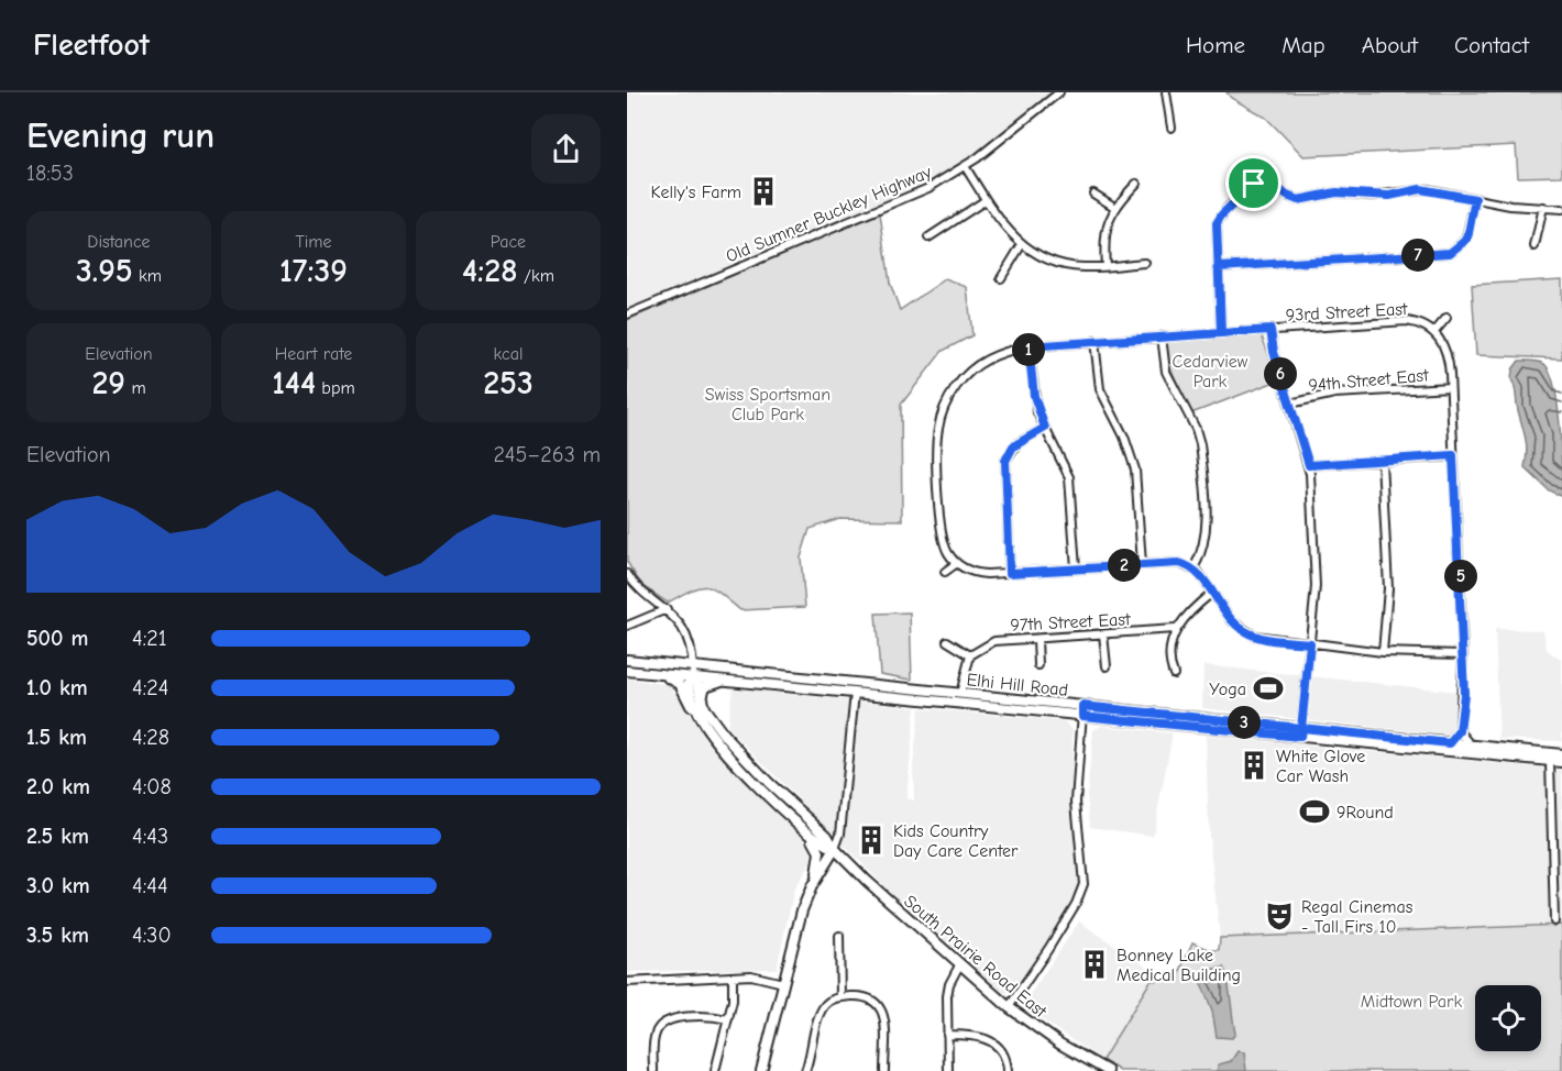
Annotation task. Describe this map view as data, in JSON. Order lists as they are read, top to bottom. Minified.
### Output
{"streets":{"main road":["Elhi Hill Road","South Prairie Road East"],"street":["Old Sumner Buckley Highway","93rd Street East","94th Street East","97th Street East"]},"crossings":[["Elhi Hill Road","South Prairie Road East"]],"parks":["Cedarview Park","Swiss Sportsman Club Park","Midtown Park"],"places":{"building":["Kelly's Farm","White Glove Car Wash","Kids Country Day Care Center","Bonney Lake Medical Building"],"sports":["Yoga","9Round"],"theatre":["Regal Cinemas - Tall Firs 10"]},"page":{"header":"Fleetfoot","nav":["Home","Map","About","Contact"],"heading":["Evening run","18:53"],"stats":[["Distance","3.95 km"],["Time","17:39"],["Pace","4:28 /km"],["Elevation","29 m"],["Heart rate","144 bpm"],["kcal","253"]],"pins":["7","1","6","2","5","3"],"chart":["Elevation","245–263 m"],"list":[{"name":"500 m","note":"4:21"},{"name":"1.0 km","note":"4:24"},{"name":"1.5 km","note":"4:28"},{"name":"2.0 km","note":"4:08"},{"name":"2.5 km","note":"4:43"},{"name":"3.0 km","note":"4:44"},{"name":"3.5 km","note":"4:30"}]}}
